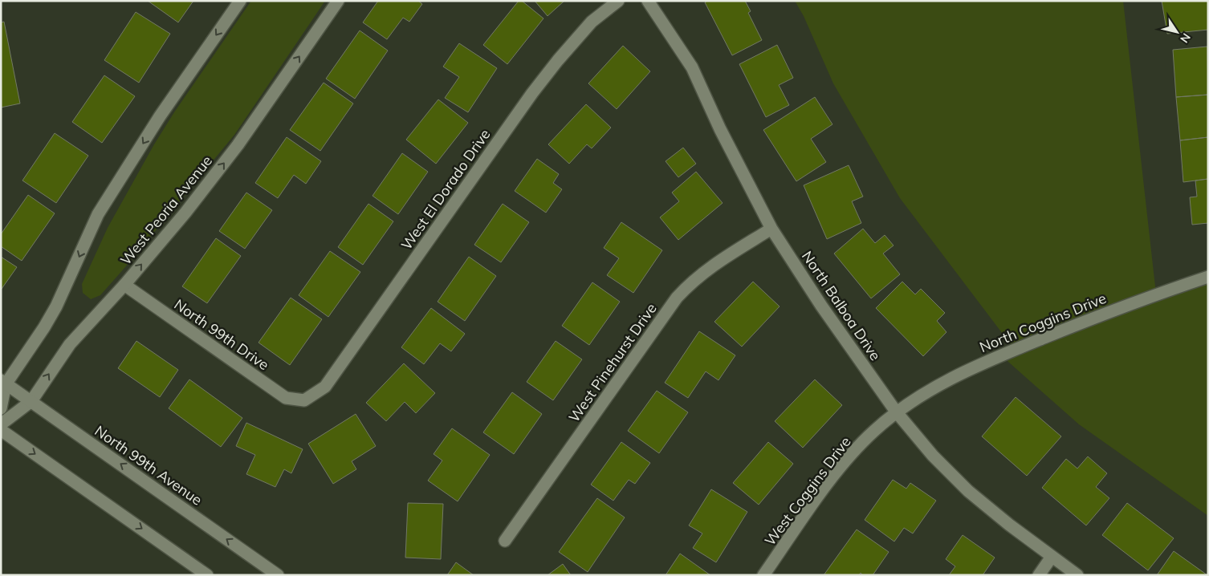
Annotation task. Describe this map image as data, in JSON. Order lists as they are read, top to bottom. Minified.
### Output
{"streets":{"street":["West El Dorado Drive","West Peoria Avenue","North Balboa Drive","North Coggins Drive","North 99th Drive","West Pinehurst Drive","North 99th Avenue","West Coggins Drive"]},"crossings":[["West El Dorado Drive","North 99th Drive"],["West Peoria Avenue","North 99th Drive"],["West Peoria Avenue","North 99th Avenue"],["North Balboa Drive","North Coggins Drive"],["North Balboa Drive","West Pinehurst Drive"],["North Balboa Drive","West Coggins Drive"],["North Coggins Drive","West Coggins Drive"]],"north":"bottom right"}
